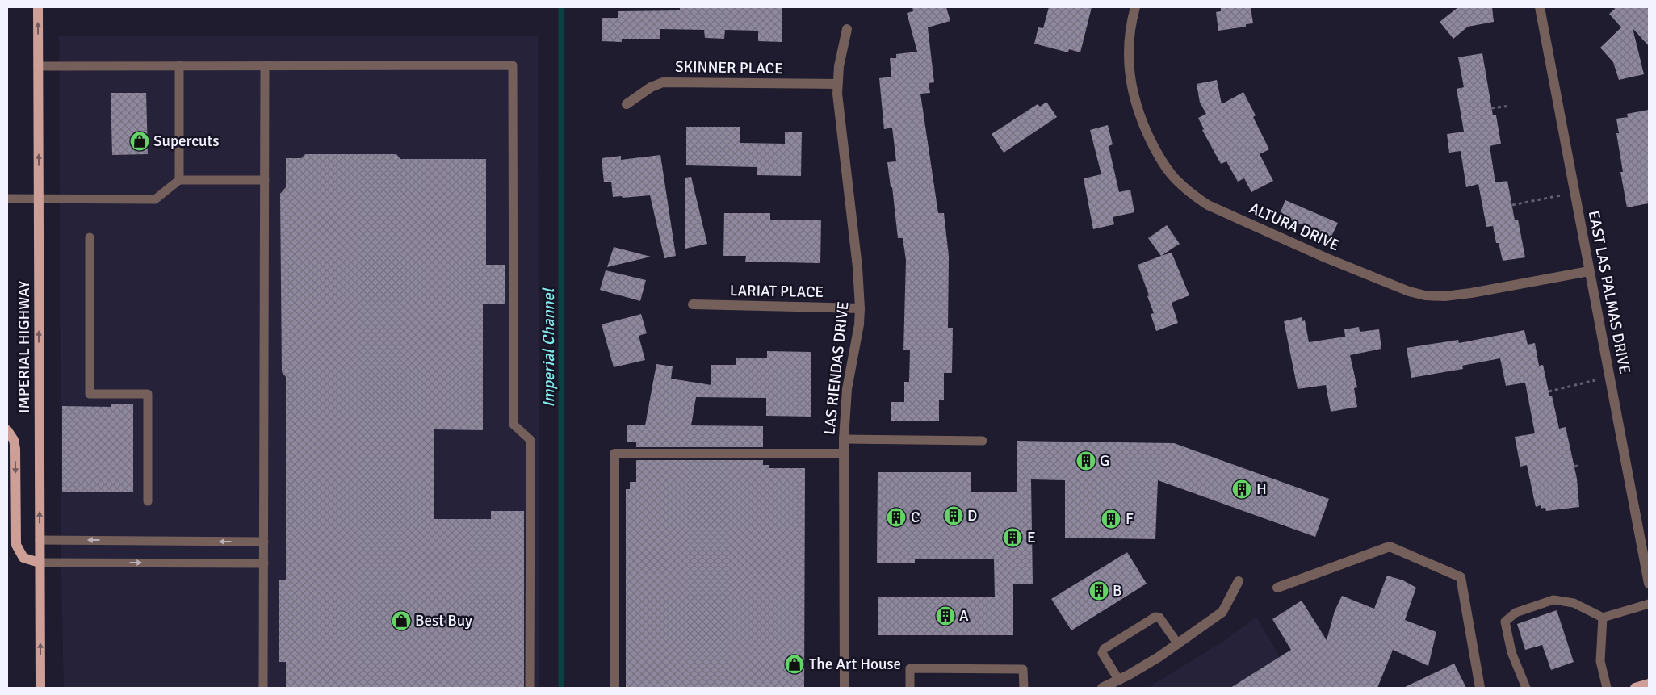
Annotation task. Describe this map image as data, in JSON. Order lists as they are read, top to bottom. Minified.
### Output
{"streets":{"main road":["IMPERIAL HIGHWAY"],"street":["SKINNER PLACE","ALTURA DRIVE","LARIAT PLACE","EAST LAS PALMAS DRIVE","LAS RIENDAS DRIVE"]},"crossings":[["SKINNER PLACE","LAS RIENDAS DRIVE"],["ALTURA DRIVE","EAST LAS PALMAS DRIVE"],["LARIAT PLACE","LAS RIENDAS DRIVE"]],"one_way":["IMPERIAL HIGHWAY"],"water":["Imperial Channel"],"places":{"shop":["Supercuts","Best Buy","The Art House"],"building":["G","H","D","C","F","E","B","A"]}}
